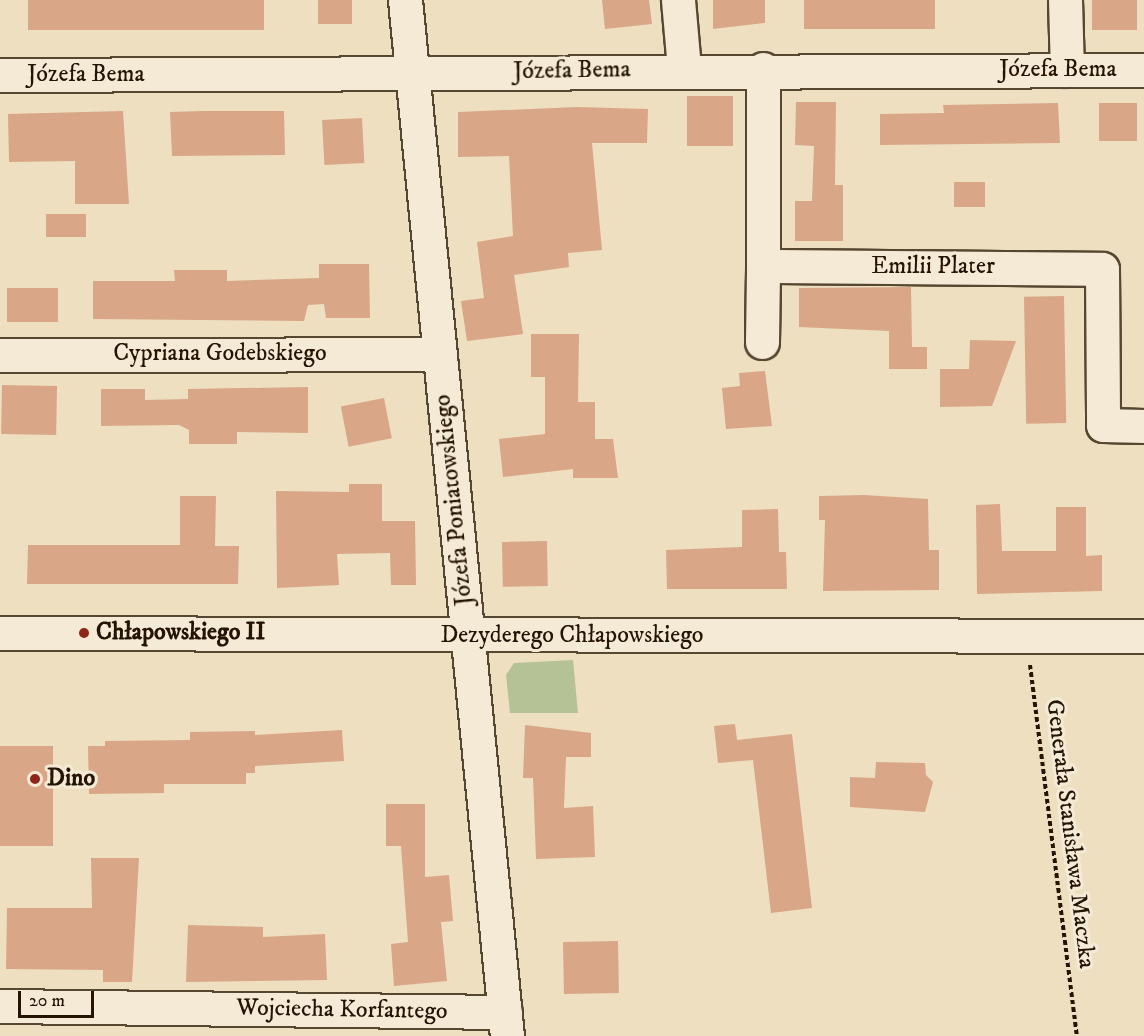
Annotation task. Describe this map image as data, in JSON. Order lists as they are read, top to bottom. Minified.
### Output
{"streets":{"street":["Józefa Bema","Emilii Plater","Cypriana Godebskiego","Józefa Poniatowskiego","Dezyderego Chłapowskiego","Wojciecha Korfantego"],"path":["Generała Stanisława Maczka"]},"crossings":[["Józefa Bema","Józefa Poniatowskiego"],["Cypriana Godebskiego","Józefa Poniatowskiego"],["Józefa Poniatowskiego","Dezyderego Chłapowskiego"],["Józefa Poniatowskiego","Wojciecha Korfantego"],["Dezyderego Chłapowskiego","Generała Stanisława Maczka"]],"places":["Chłapowskiego II","Dino"],"scale_bar":"20 m"}
